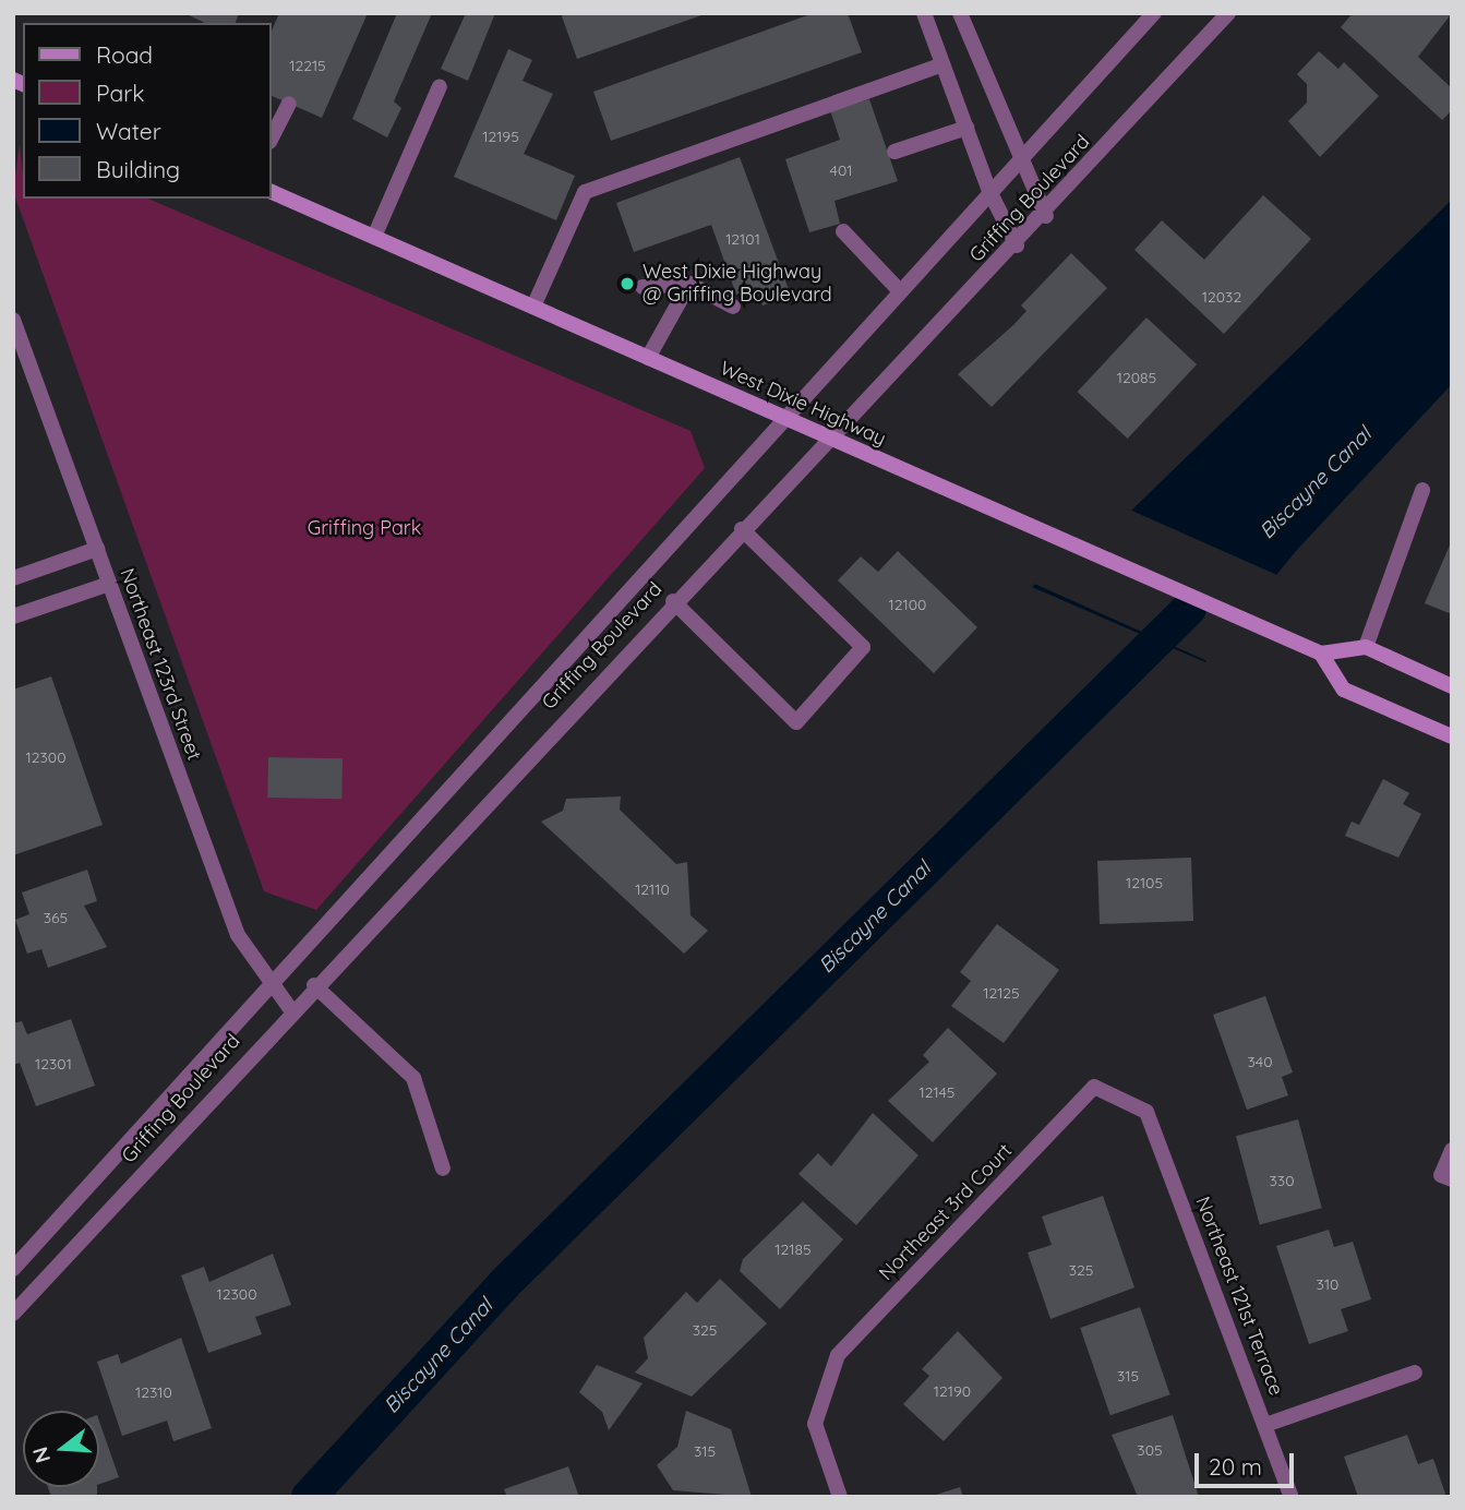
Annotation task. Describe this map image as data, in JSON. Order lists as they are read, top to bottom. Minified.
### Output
{"streets":{"main road":["West Dixie Highway"],"street":["Griffing Boulevard","Northeast 123rd Street","Northeast 3rd Court","Northeast 121st Terrace"]},"crossings":[["Griffing Boulevard","West Dixie Highway"],["Griffing Boulevard","Northeast 123rd Street"],["Northeast 3rd Court","Northeast 121st Terrace"]],"water":["Biscayne Canal"],"parks":["Griffing Park"],"places":["West Dixie Highway @ Griffing Boulevard"],"house_numbers":["12215","12195","401","12101","12032","12085","12100","12300","12105","12110","365","12125","340","12301","12145","330","12185","325","310","12300","325","315","12190","12310","305","315"],"legend":["Road","Park","Water","Building"],"scale_bar":"20 m","north":"left"}
